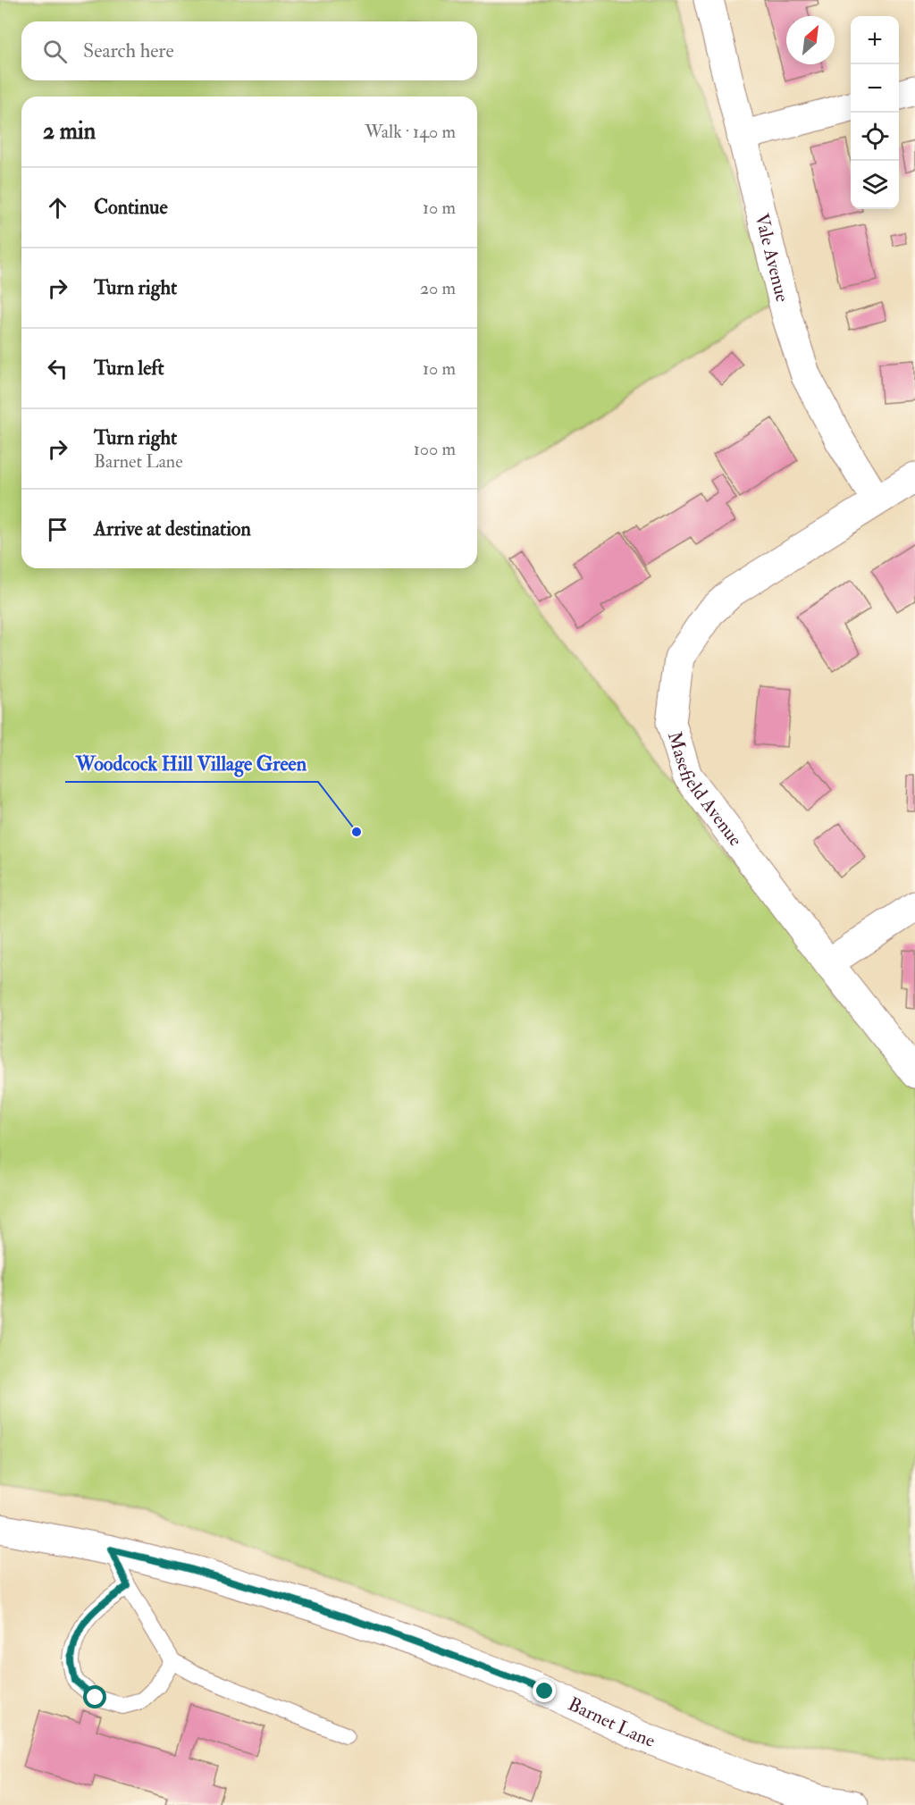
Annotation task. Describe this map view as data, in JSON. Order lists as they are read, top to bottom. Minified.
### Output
{"streets":{"street":["Vale Avenue","Masefield Avenue","Barnet Lane"]},"crossings":[["Vale Avenue","Masefield Avenue"]],"places":["Woodcock Hill Village Green"],"north":"top right","page":{"map_buttons":["+","−"],"search":"Search here","heading":["2 min","Walk · 140 m"],"list":[["Continue","10 m"],["Turn right","20 m"],["Turn left","10 m"],["Turn right","Barnet Lane","100 m"],"Arrive at destination"]}}
